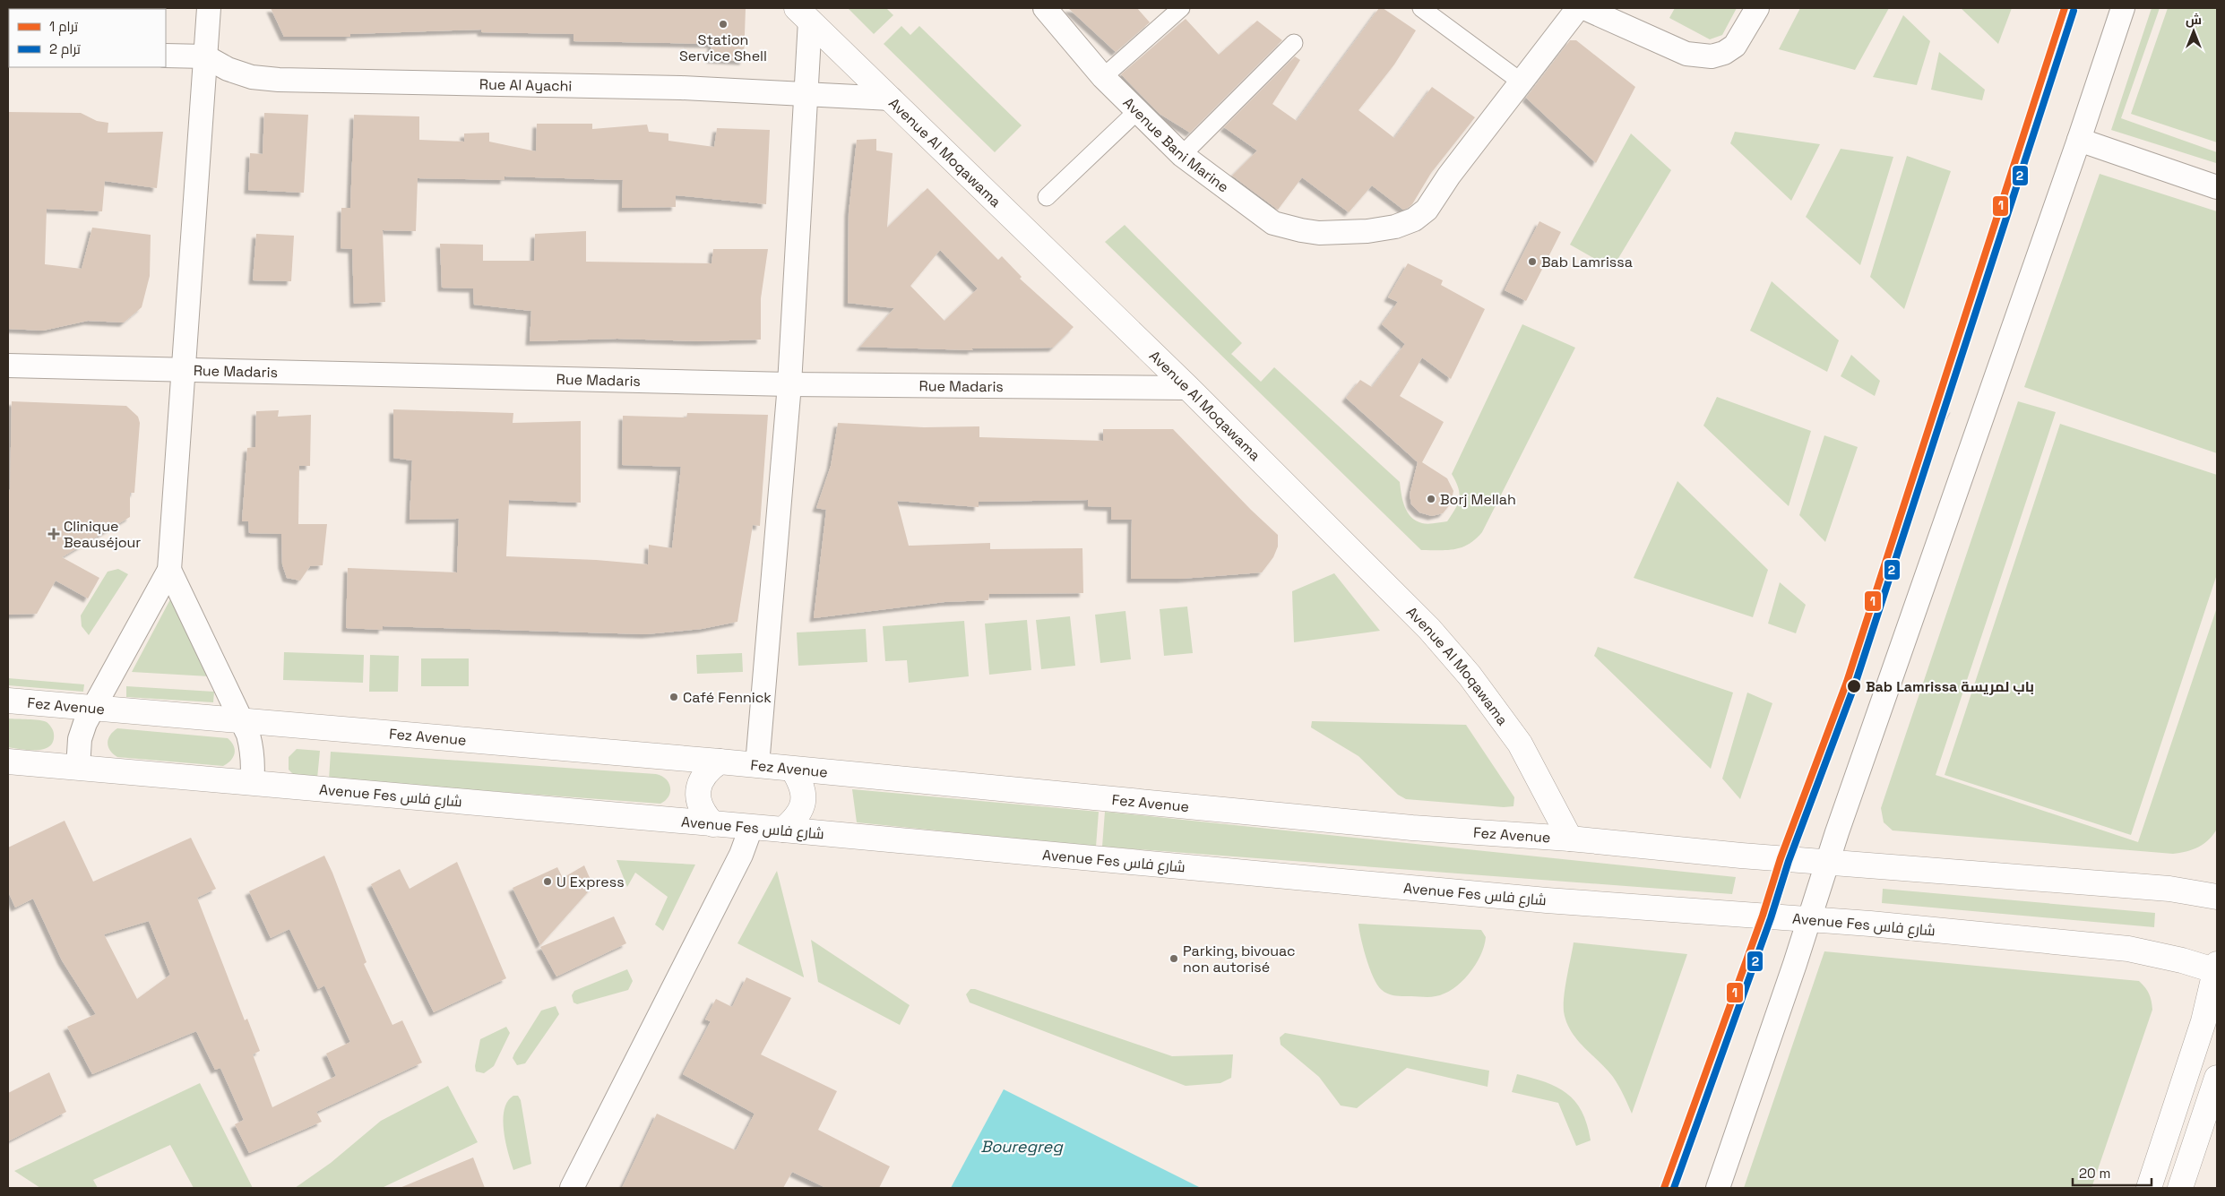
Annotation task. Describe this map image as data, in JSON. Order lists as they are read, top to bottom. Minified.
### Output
{"streets":{"main road":["Avenue Al Moqawama","Fez Avenue","Avenue Fes شارع فاس"],"street":["Rue Al Ayachi","Avenue Bani Marine","Rue Madaris"]},"crossings":[["Rue Al Ayachi","Avenue Al Moqawama"],["Avenue Al Moqawama","Rue Madaris"],["Avenue Al Moqawama","Fez Avenue"],["Fez Avenue","Avenue Fes شارع فاس"]],"water":["Bouregreg"],"places":{"other":["Station Service Shell","Bab Lamrissa","Borj Mellah","Bab Lamrissa باب لمريسة","Café Fennick","U Express","Parking, bivouac non autorisé"],"health":["Clinique Beauséjour"]},"lines":["tram line 1","tram line 2"],"legend":["ترام 1","ترام 2"],"scale_bar":"20 m","north":"top"}
